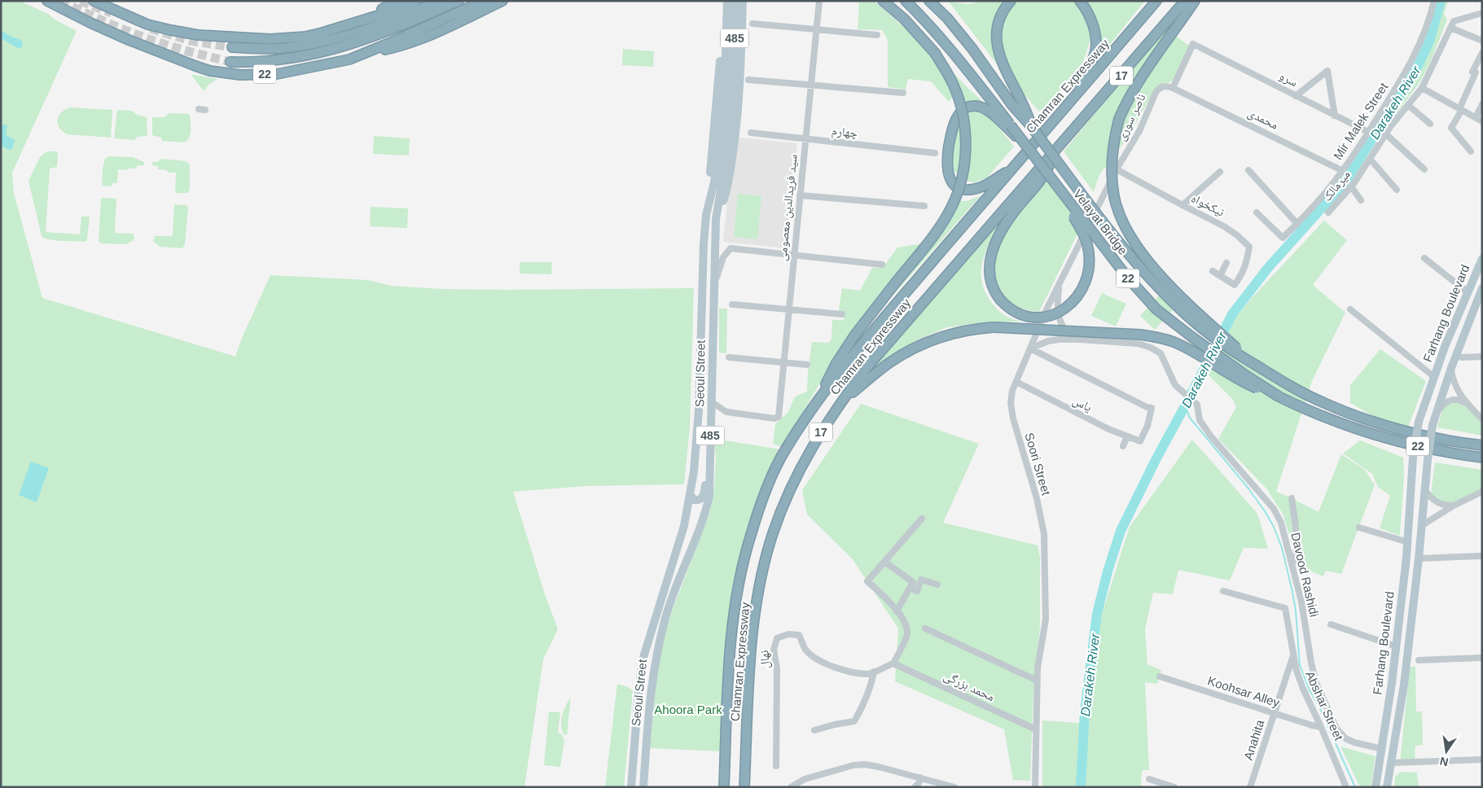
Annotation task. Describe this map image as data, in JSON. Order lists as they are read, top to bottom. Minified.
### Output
{"streets":{"highway":["22","17","Chamran Expressway","Velayat Bridge"],"main road":["485","Farhang Boulevard","Seoul Street"],"street":["سرو","ناصر سوری","محمدی","Mir Malek Street","چهارم","میرمالک","نیکخواه","سید فریدالدین معصومی","یاس","Soori Street","Davood Rashidi","نهال","محمد بزرگی","Koohsar Alley","Abshar Street","Anahita"]},"crossings":[["22","Velayat Bridge"],["سرو","ناصر سوری"],["سرو","محمدی"],["سرو","Mir Malek Street"],["ناصر سوری","محمدی"],["ناصر سوری","نیکخواه"],["ناصر سوری","Soori Street"],["محمدی","Mir Malek Street"],["چهارم","سید فریدالدین معصومی"],["نیکخواه","Soori Street"],["سید فریدالدین معصومی","Seoul Street"],["Farhang Boulevard","Davood Rashidi"],["یاس","Soori Street"],["Soori Street","محمد بزرگی"],["نهال","محمد بزرگی"],["Koohsar Alley","Abshar Street"],["Koohsar Alley","Anahita"],["Abshar Street","Anahita"]],"water":["Darakeh River"],"parks":["Ahoora Park"],"north":"bottom"}
